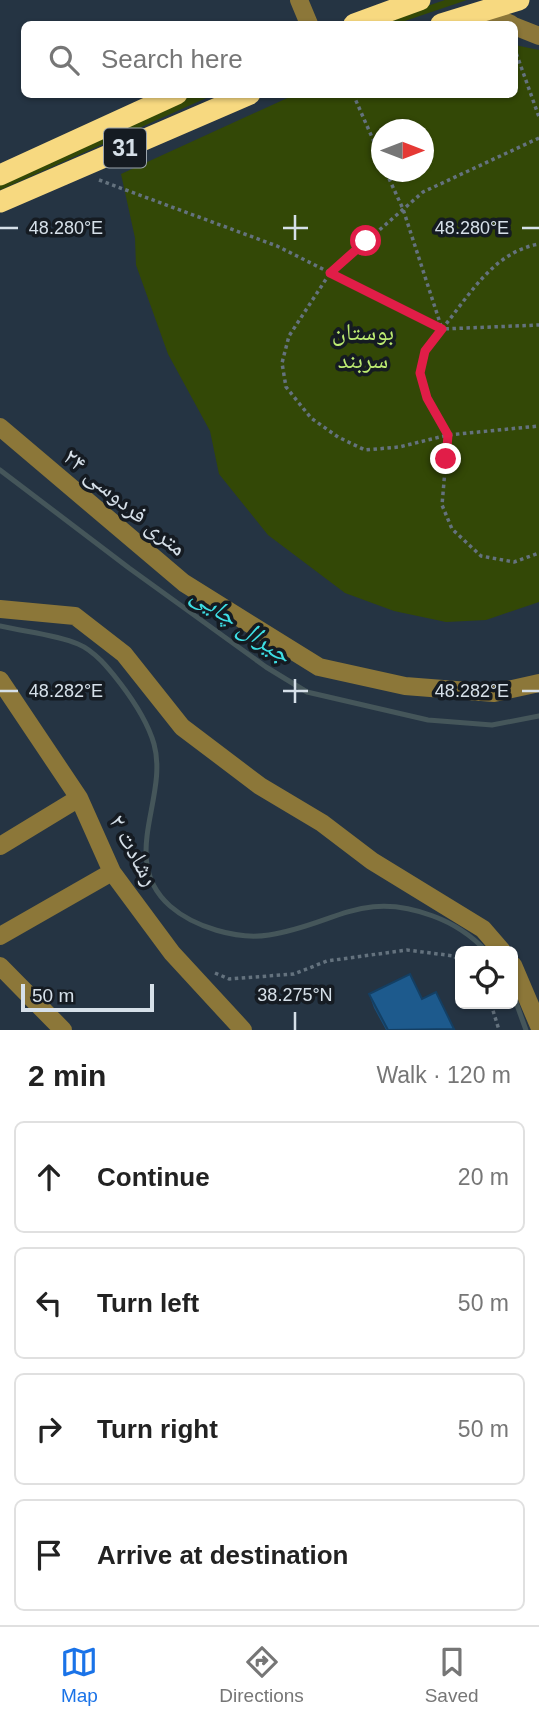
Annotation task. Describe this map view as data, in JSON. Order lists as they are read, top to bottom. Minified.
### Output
{"streets":{"highway":["31"],"street":["۲۴ متری فردوسی","رشادت ۲"]},"water":["جیرال چایی"],"parks":["بوستان سربند"],"scale_bar":"50 m","north":"right","page":{"search":"Search here","scale":"50 m","heading":["2 min","Walk · 120 m"],"list":[["Continue","20 m"],["Turn left","50 m"],["Turn right","50 m"],"Arrive at destination"],"nav":["Map","Directions","Saved"]},"coordinates":["48.280°E","48.282°E","38.275°N"]}
